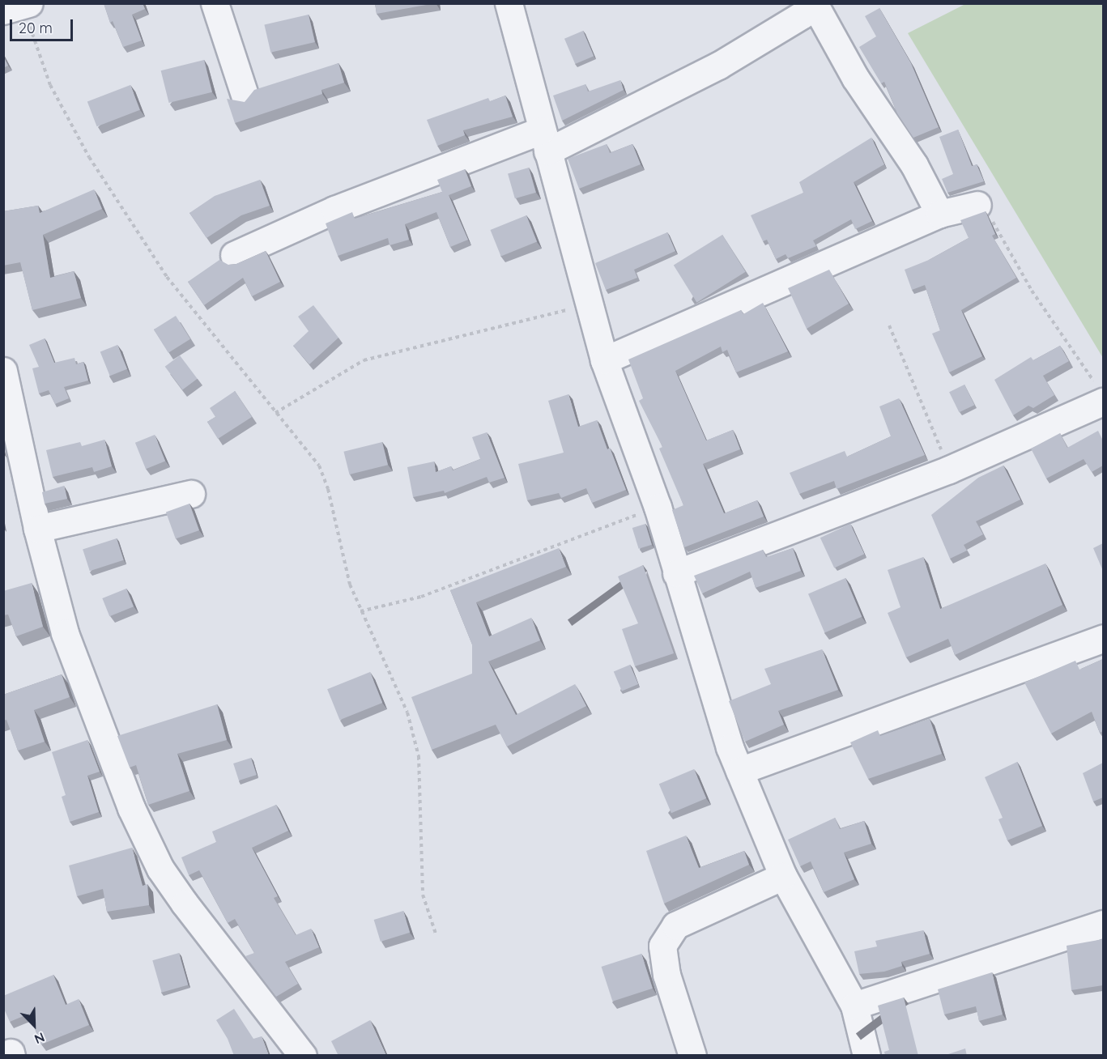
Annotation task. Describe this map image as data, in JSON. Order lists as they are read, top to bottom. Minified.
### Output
{"scale_bar":"20 m","north":"bottom right"}
